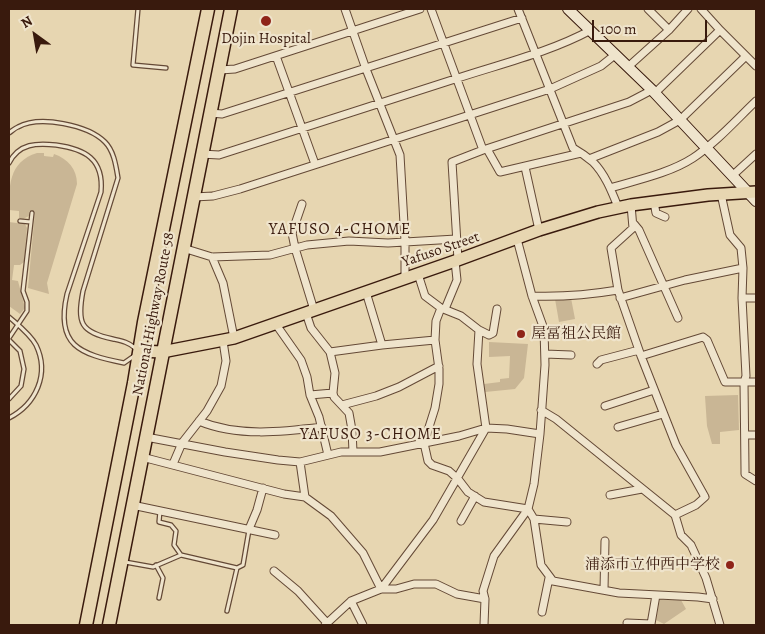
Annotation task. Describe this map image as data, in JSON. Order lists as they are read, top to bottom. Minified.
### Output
{"streets":{"highway":["National Highway Route 58"],"main road":["Yafuso Street"]},"crossings":[["Yafuso Street","National Highway Route 58"]],"districts":["YAFUSO 4-CHOME","YAFUSO 3-CHOME"],"places":["Dojin Hospital","屋冨祖公民館","浦添市立仲西中学校"],"scale_bar":"100 m","north":"top left"}
